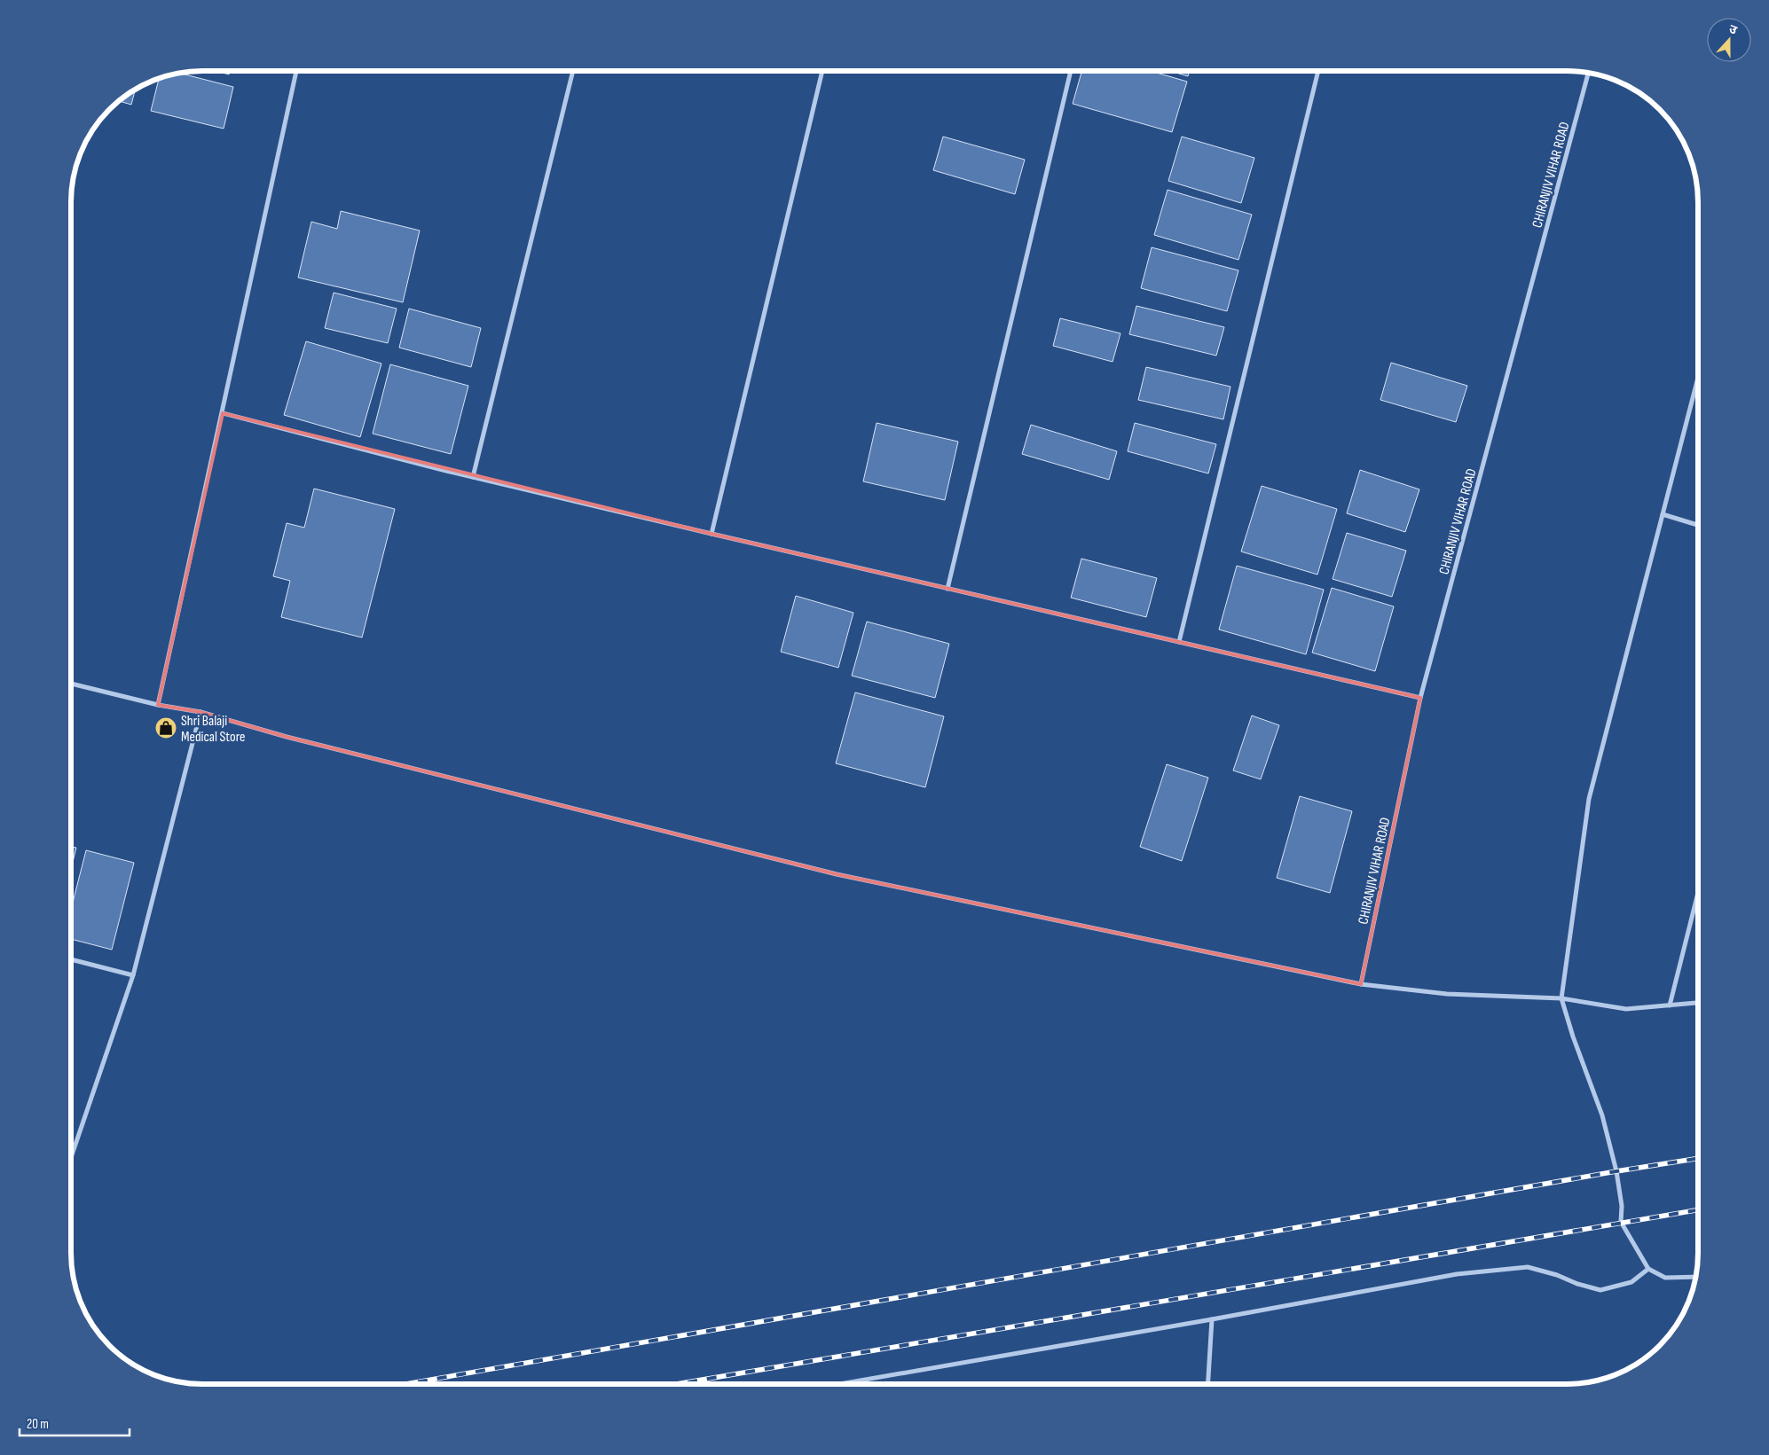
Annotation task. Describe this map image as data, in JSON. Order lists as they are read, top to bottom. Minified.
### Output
{"streets":{"street":["CHIRANJIV VIHAR ROAD"]},"places":{"shop":["Shri Balaji Medical Store"]},"scale_bar":"20 m","north":"top"}
